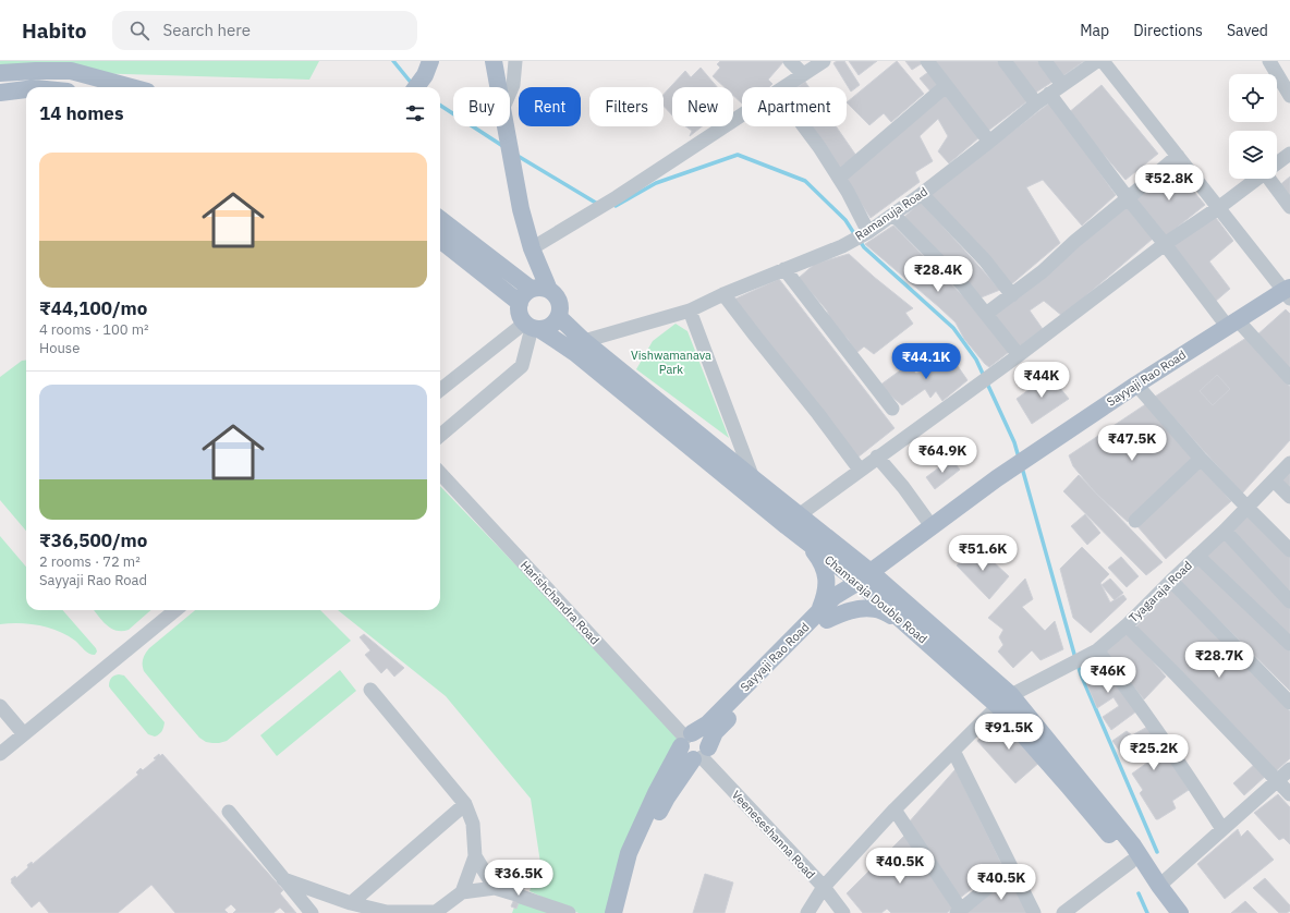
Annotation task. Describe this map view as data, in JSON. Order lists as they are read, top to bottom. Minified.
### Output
{"streets":{"main road":["Sayyaji Rao Road","Chamaraja Double Road"],"street":["Ramanuja Road","Tyagaraja Road","Harishchandra Road","Veeneseshanna Road"]},"crossings":[["Sayyaji Rao Road","Chamaraja Double Road"],["Sayyaji Rao Road","Harishchandra Road"],["Sayyaji Rao Road","Veeneseshanna Road"],["Tyagaraja Road","Chamaraja Double Road"],["Tyagaraja Road","Veeneseshanna Road"],["Harishchandra Road","Veeneseshanna Road"]],"parks":["Vishwamanava Park"],"page":{"header":"Habito","search":"Search here","nav":["Map","Directions","Saved"],"chip":["Buy","Rent","Filters","New","Apartment"],"heading":"14 homes","list":[{"name":"₹44,100/mo","note":"4 rooms · 100 m² · House"},{"name":"₹36,500/mo","note":"2 rooms · 72 m² · Sayyaji Rao Road"}],"price":["₹52.8K","₹28.4K","₹44.1K","₹44K","₹47.5K","₹64.9K","₹51.6K","₹28.7K","₹46K","₹91.5K","₹25.2K","₹40.5K","₹36.5K","₹40.5K"]}}
